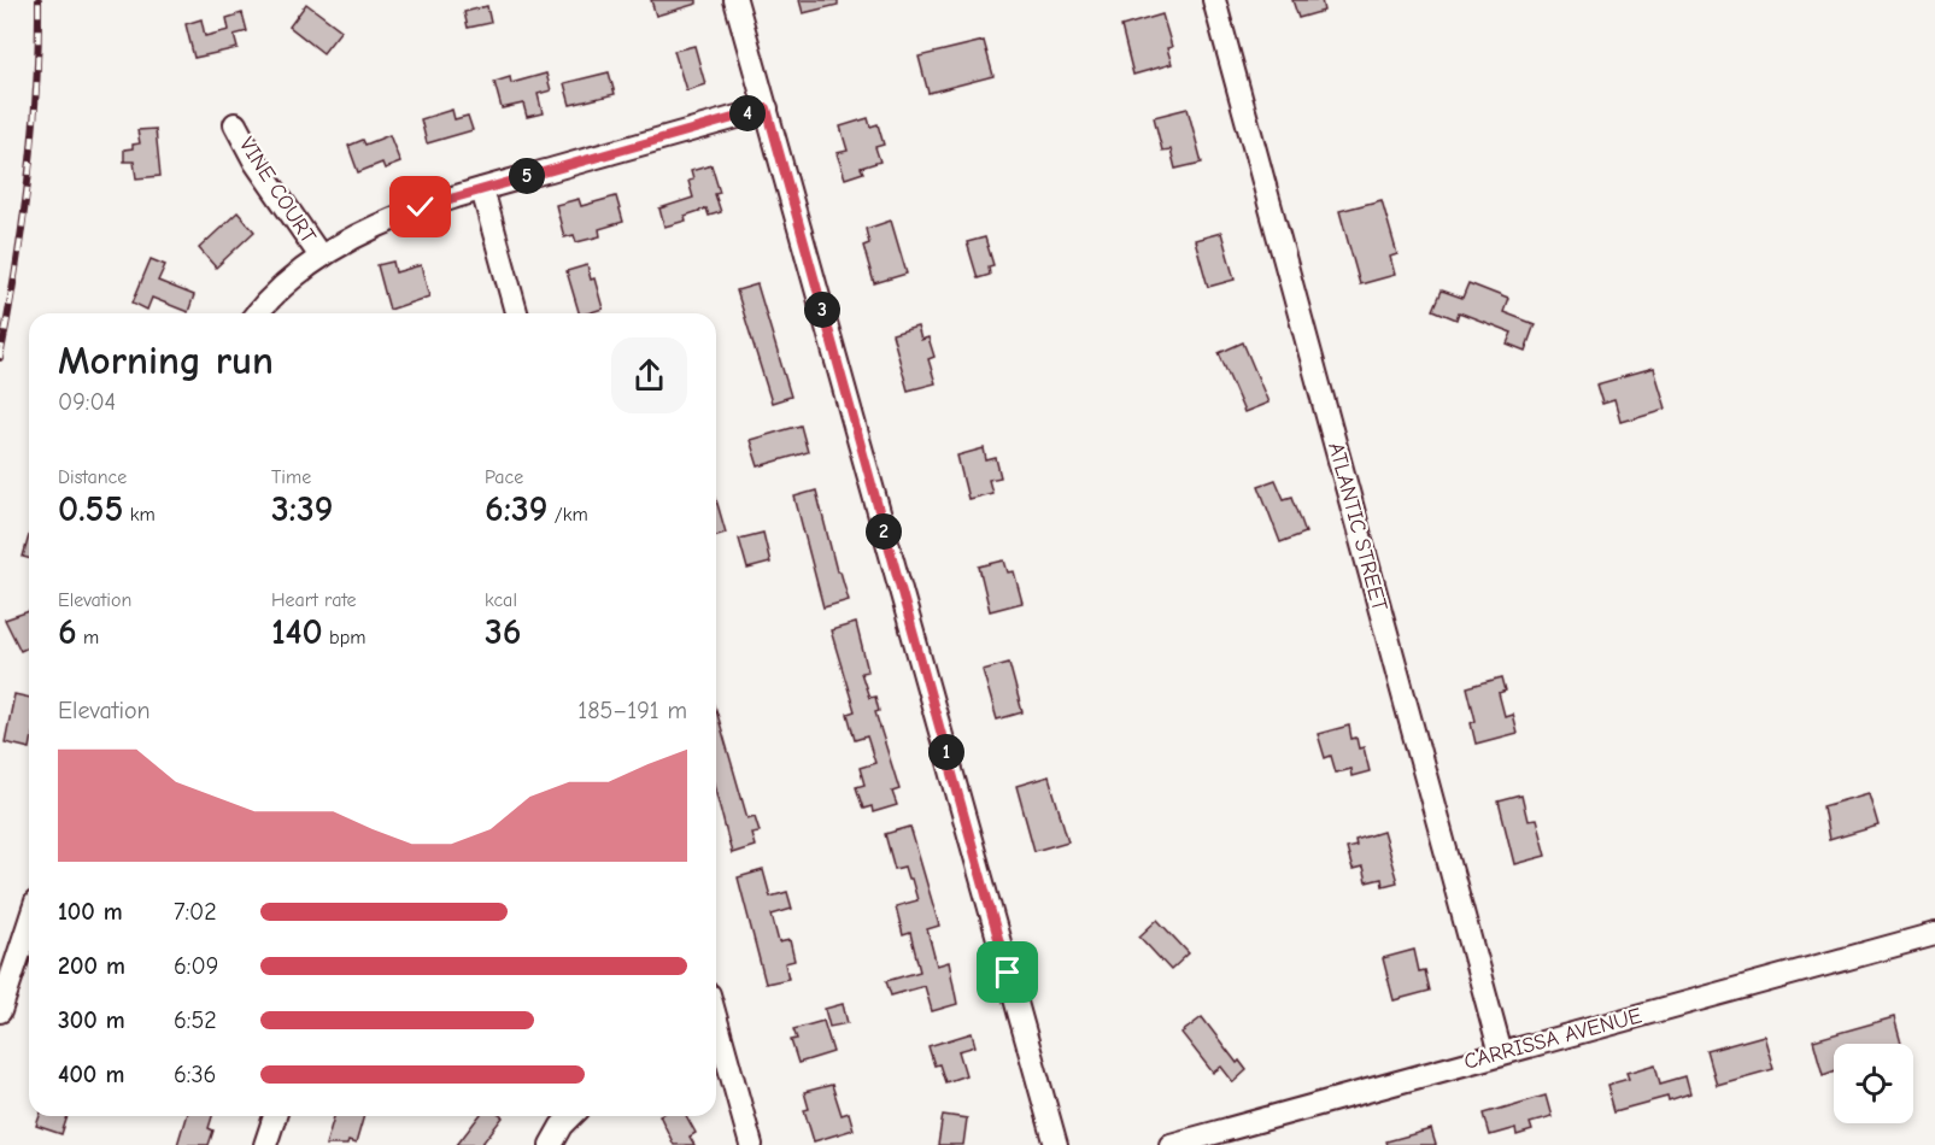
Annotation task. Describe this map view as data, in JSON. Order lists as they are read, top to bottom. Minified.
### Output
{"streets":{"street":["VINE COURT","ATLANTIC STREET","CARRISSA AVENUE"]},"crossings":[["ATLANTIC STREET","CARRISSA AVENUE"]],"page":{"pins":["4","5","3","2","1"],"heading":["Morning run","09:04"],"stats":[["Distance","0.55 km"],["Time","3:39"],["Pace","6:39 /km"],["Elevation","6 m"],["Heart rate","140 bpm"],["kcal","36"]],"chart":["Elevation","185–191 m"],"list":[{"name":"100 m","note":"7:02"},{"name":"200 m","note":"6:09"},{"name":"300 m","note":"6:52"},{"name":"400 m","note":"6:36"}]}}
